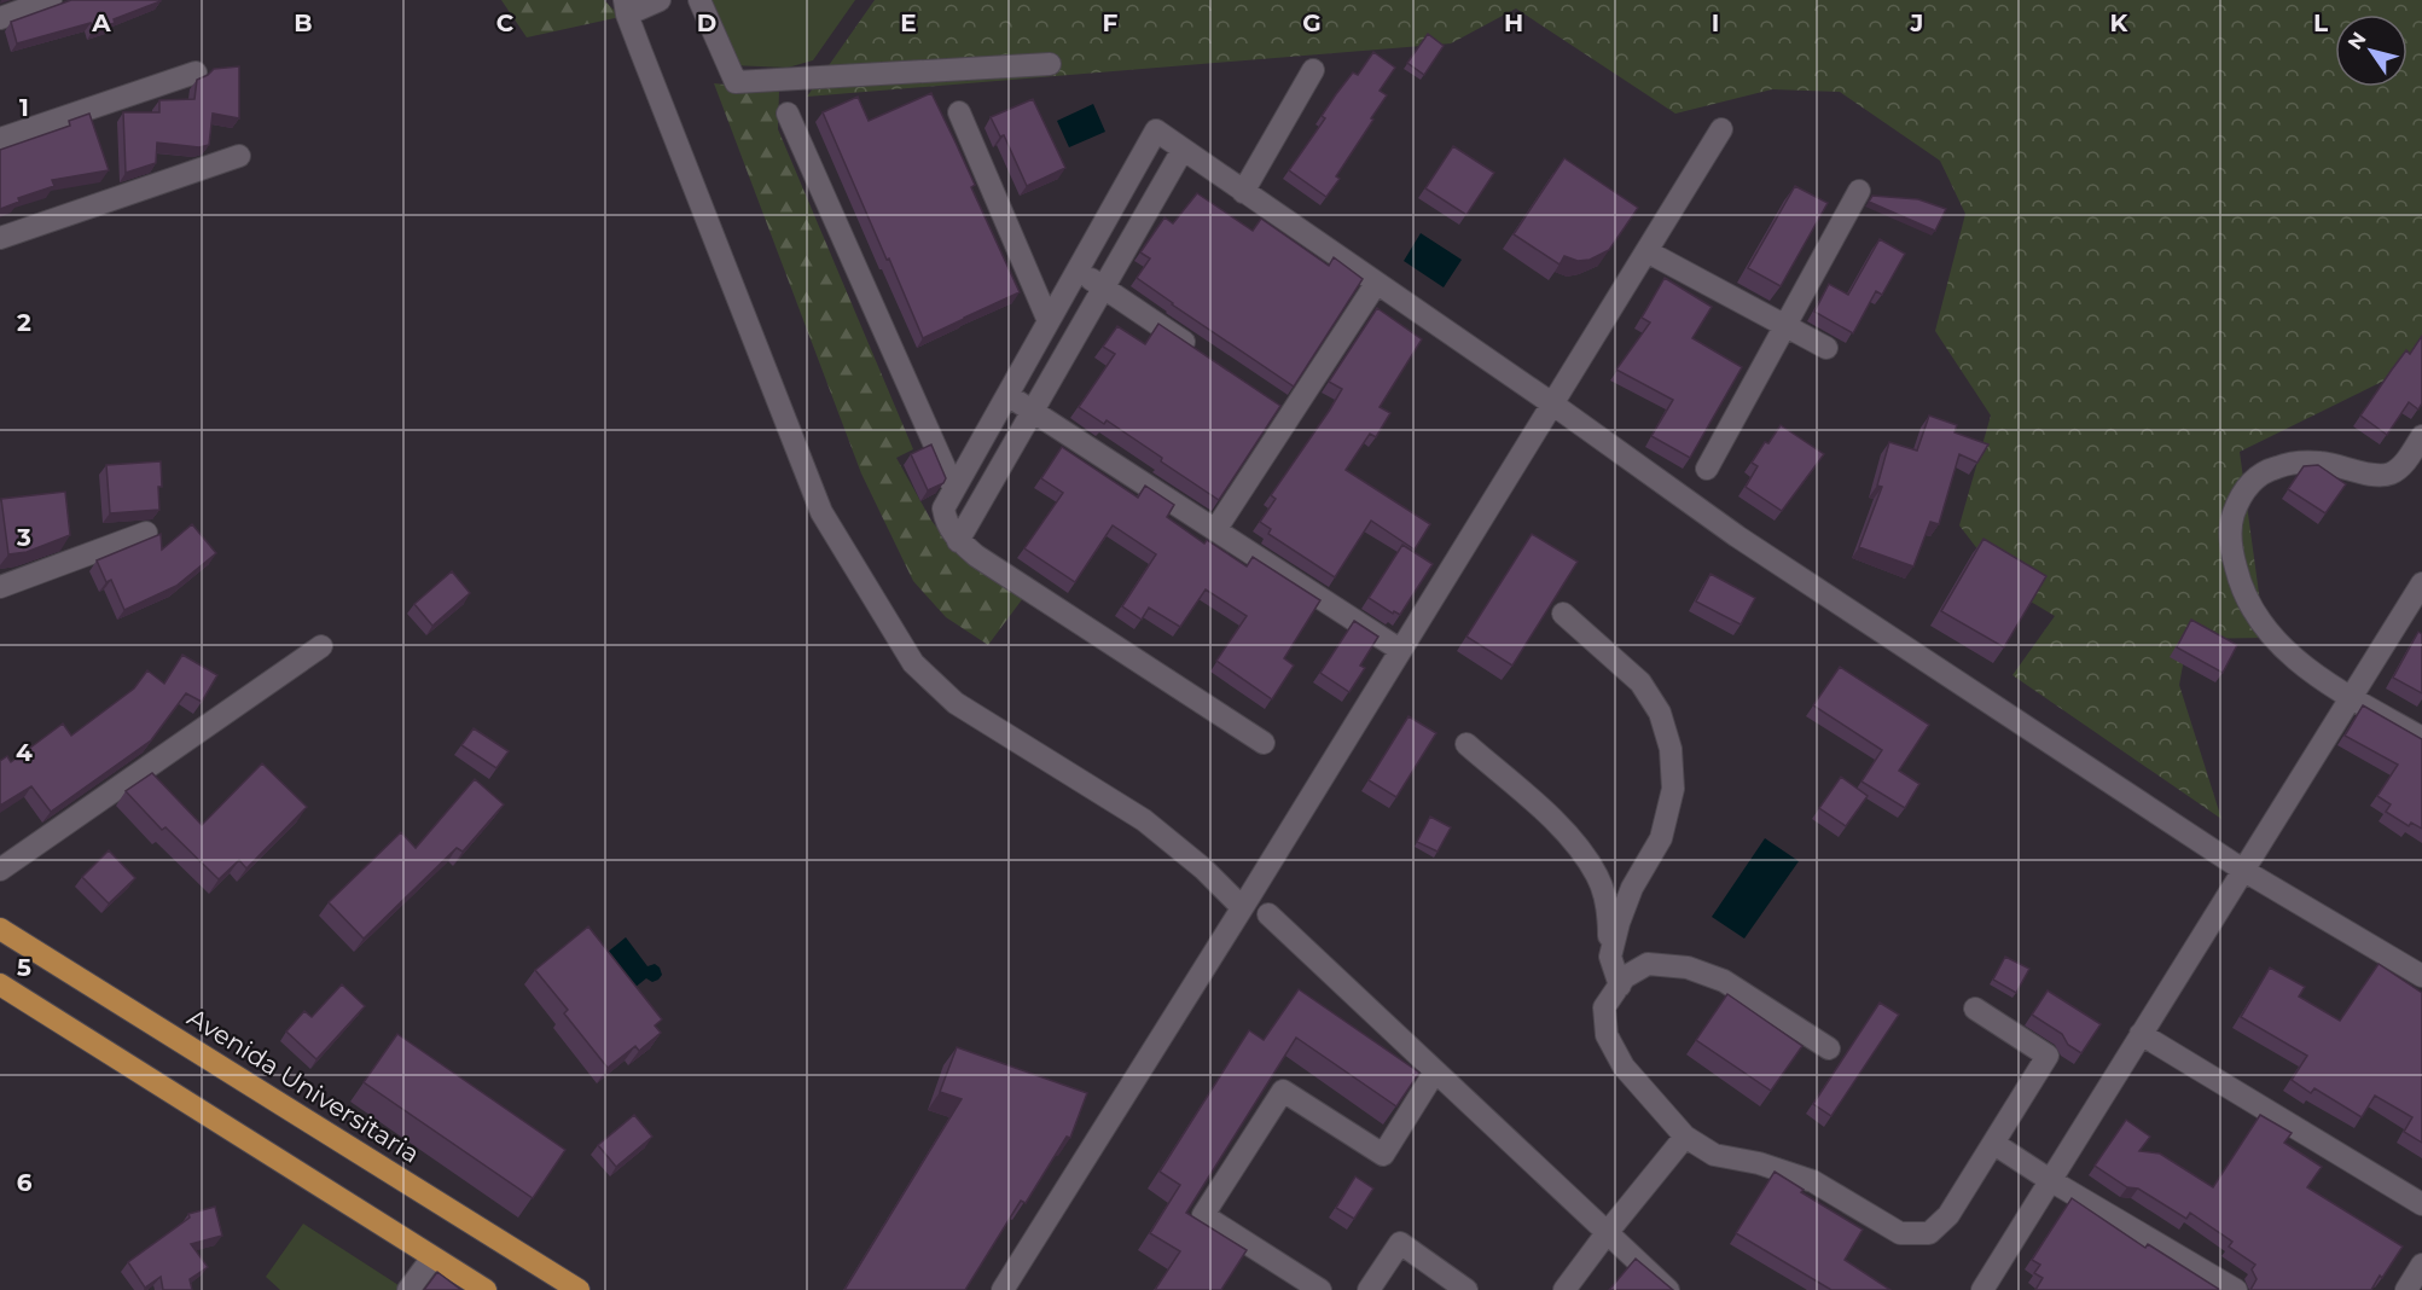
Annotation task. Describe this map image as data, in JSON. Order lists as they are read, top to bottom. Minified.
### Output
{"streets":{"main road":["Avenida Universitaria"]},"north":"top left","grid":{"columns":["A","B","C","D","E","F","G","H","I","J","K","L"],"rows":["1","2","3","4","5","6"]}}
